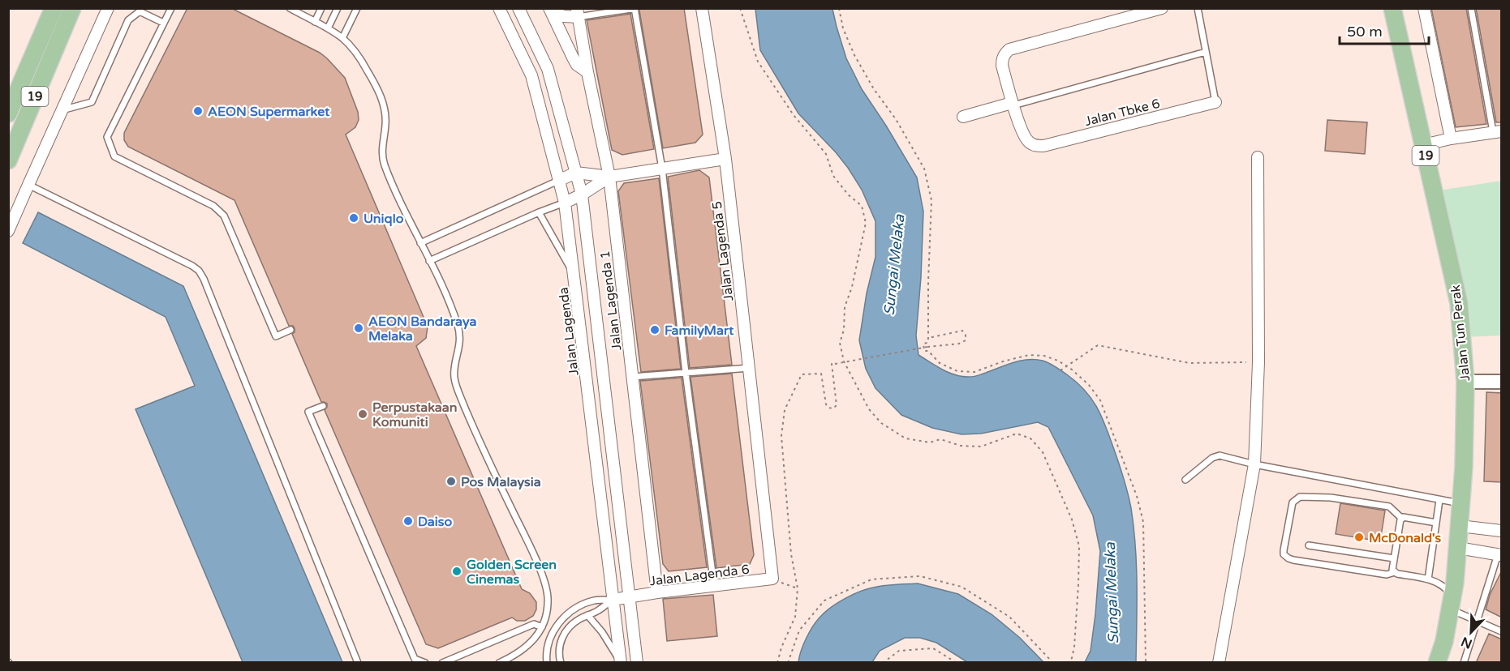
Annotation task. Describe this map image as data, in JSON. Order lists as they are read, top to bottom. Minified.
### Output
{"streets":{"main road":["19","Jalan Tun Perak"],"street":["Jalan Tbke 6","Jalan Lagenda 5","Jalan Lagenda 1","Jalan Lagenda","Jalan Lagenda 6"]},"crossings":[["Jalan Lagenda 5","Jalan Lagenda 6"],["Jalan Lagenda 1","Jalan Lagenda 6"],["Jalan Lagenda","Jalan Lagenda 6"]],"water":["Sungai Melaka"],"places":["AEON Supermarket","Uniqlo","AEON Bandaraya Melaka","FamilyMart","Perpustakaan Komuniti","Pos Malaysia","Daiso","McDonald's","Golden Screen Cinemas"],"scale_bar":"50 m","north":"bottom left"}
